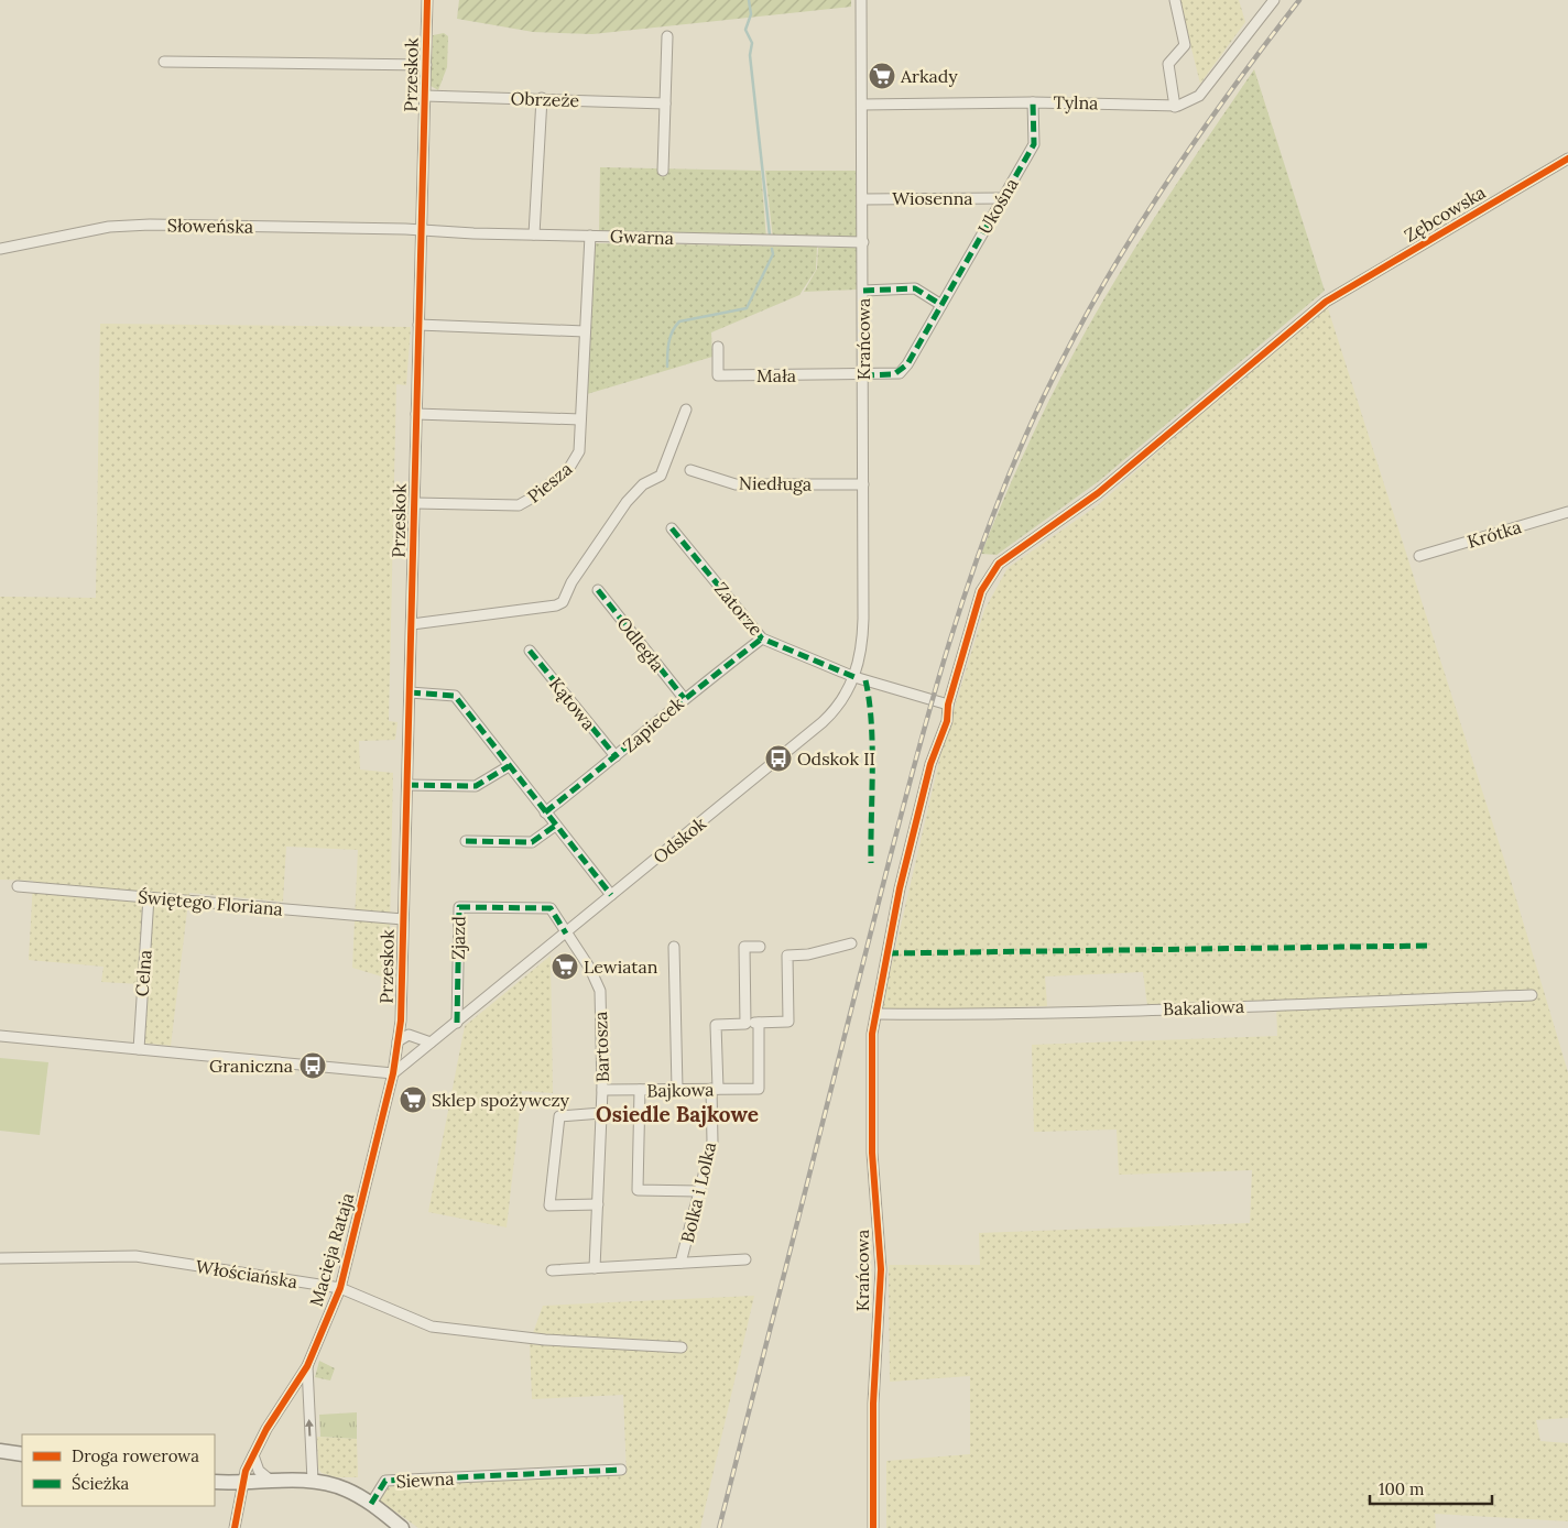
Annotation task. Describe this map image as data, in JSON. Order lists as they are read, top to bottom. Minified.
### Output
{"streets":{"street":["Przeskok","Obrzeże","Tylna","Wiosenna","Ukośna","Zębcowska","Słoweńska","Gwarna","Krańcowa","Mała","Piesza","Niedługa","Krótka","Zatorze","Odległa","Kątowa","Zapiecek","Odskok","Świętego Floriana","Zjazd","Celna","Bakaliowa","Bartosza","Bajkowa","Bolka i Lolka","Macieja Rataja","Włościańska","Siewna"]},"crossings":[["Przeskok","Obrzeże"],["Przeskok","Słoweńska"],["Przeskok","Gwarna"],["Przeskok","Piesza"],["Przeskok","Odskok"],["Przeskok","Świętego Floriana"],["Przeskok","Macieja Rataja"],["Tylna","Ukośna"],["Tylna","Krańcowa"],["Wiosenna","Ukośna"],["Wiosenna","Krańcowa"],["Ukośna","Krańcowa"],["Ukośna","Mała"],["Zębcowska","Krańcowa"],["Słoweńska","Gwarna"],["Gwarna","Krańcowa"],["Gwarna","Piesza"],["Krańcowa","Mała"],["Krańcowa","Niedługa"],["Krańcowa","Zatorze"],["Krańcowa","Odskok"],["Krańcowa","Bakaliowa"],["Zatorze","Zapiecek"],["Zatorze","Odskok"],["Odległa","Zapiecek"],["Kątowa","Zapiecek"],["Odskok","Zjazd"],["Odskok","Bartosza"],["Świętego Floriana","Celna"],["Zjazd","Bartosza"],["Bartosza","Bajkowa"],["Bartosza","Bolka i Lolka"],["Bajkowa","Bolka i Lolka"],["Macieja Rataja","Włościańska"]],"districts":["Osiedle Bajkowe"],"places":{"supermarket":["Arkady","Lewiatan","Sklep spożywczy"],"bus stop":["Odskok II","Graniczna"]},"legend":["Droga rowerowa","Ścieżka"],"scale_bar":"100 m"}
